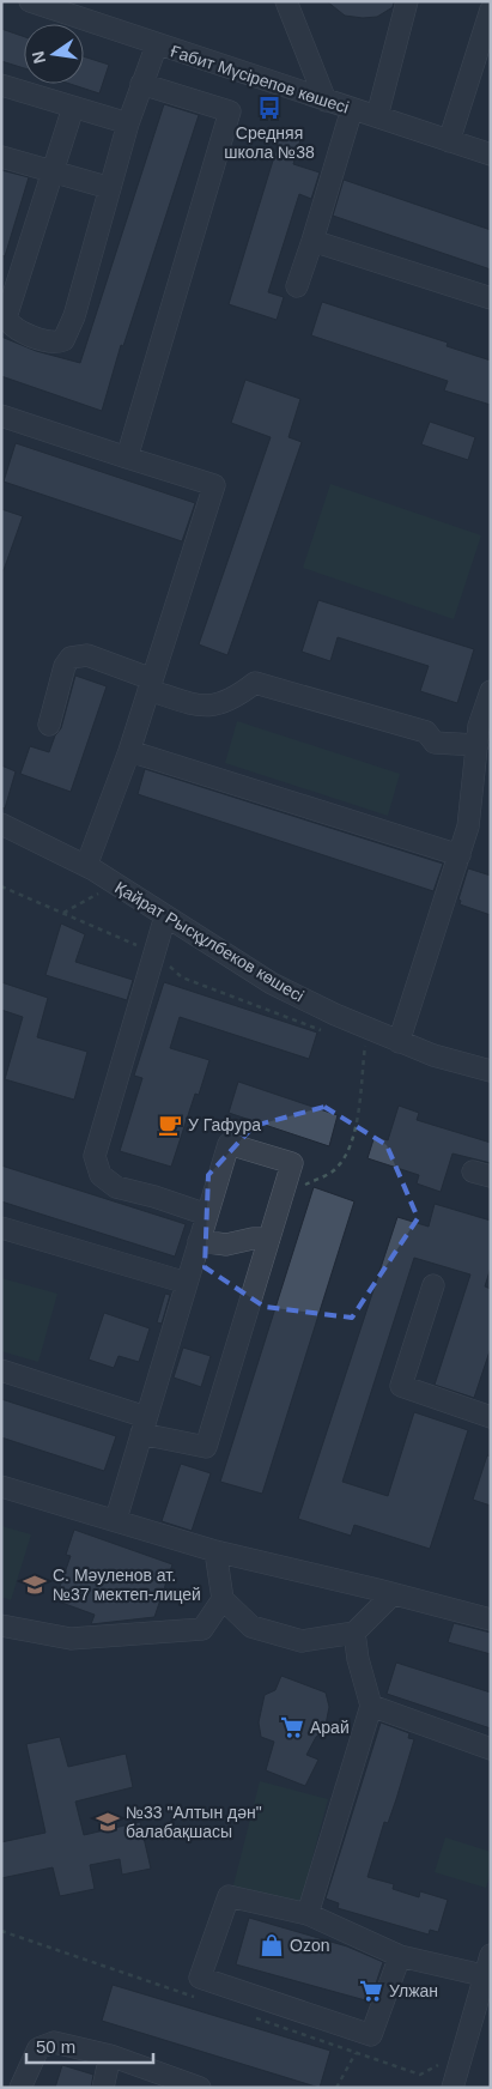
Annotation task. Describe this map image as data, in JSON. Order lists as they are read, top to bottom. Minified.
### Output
{"streets":{"street":["Ғабит Мүсірепов көшесі","Қайрат Рысқұлбеков көшесі"]},"places":{"bus stop":["Средняя школа №38"],"cafe":["У Гафура"],"school or university":["С. Мәуленов ат. №37 мектеп-лицей","№33 \"Алтын дән\" балабақшасы"],"supermarket":["Арай","Улжан"],"shop":["Ozon"]},"scale_bar":"50 m","north":"left"}
